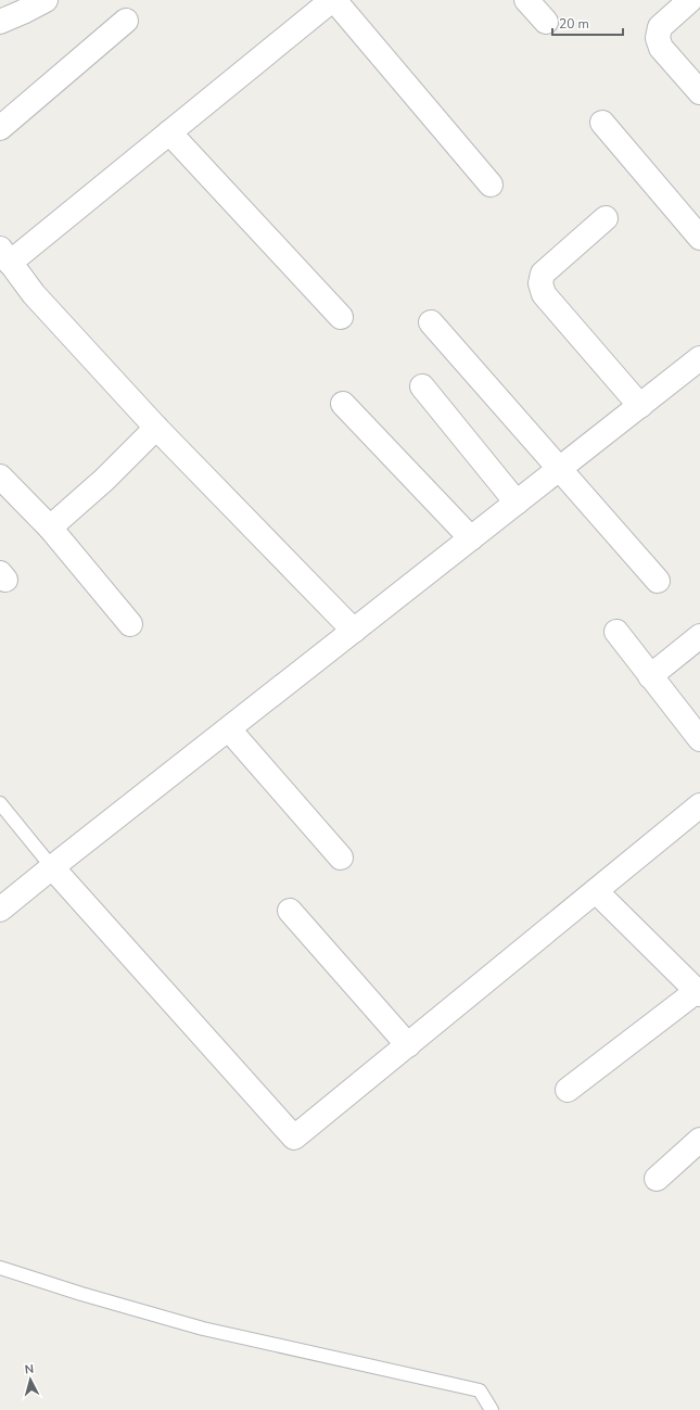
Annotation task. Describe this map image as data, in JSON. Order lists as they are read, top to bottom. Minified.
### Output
{"scale_bar":"20 m","north":"top"}
